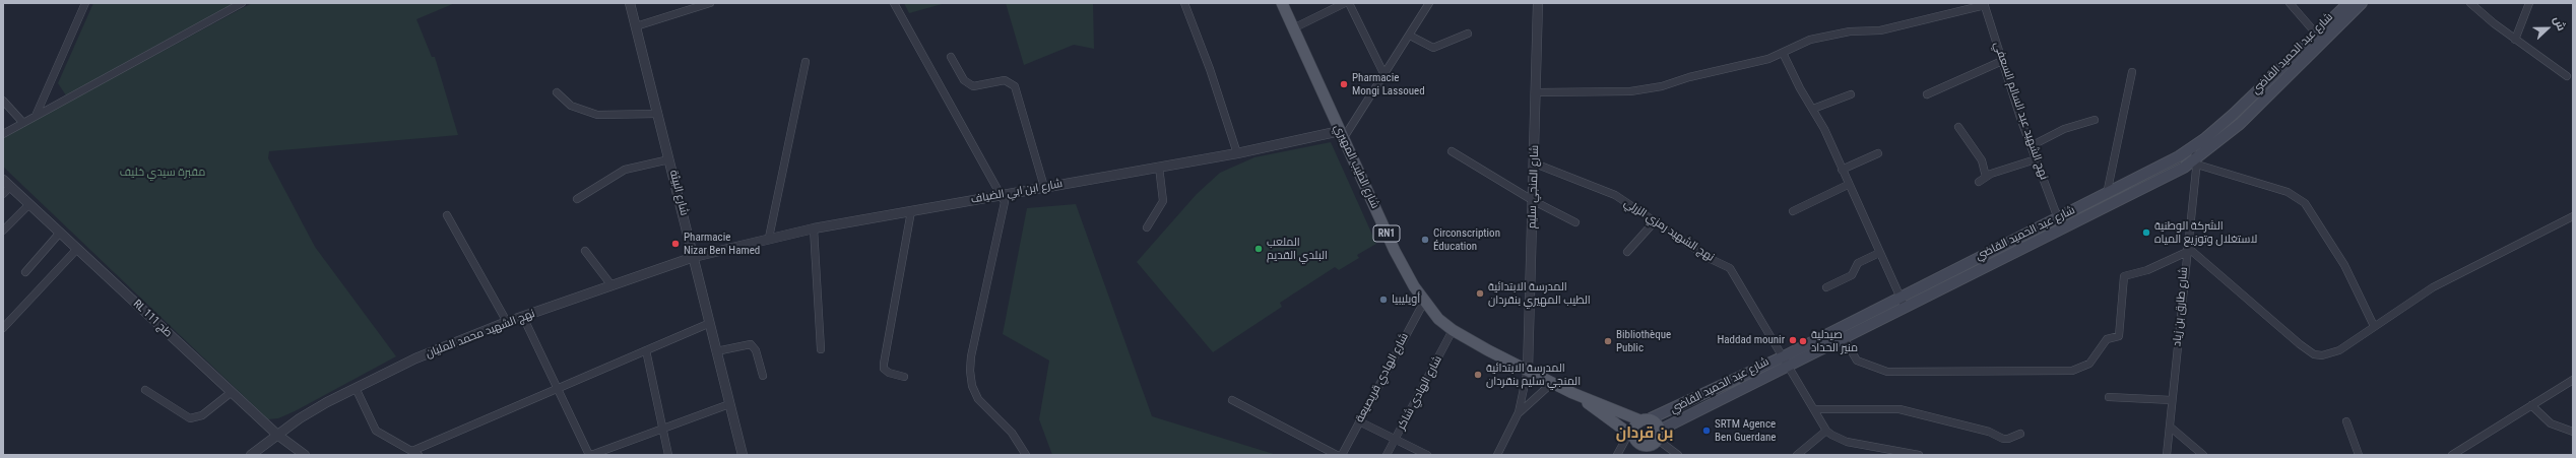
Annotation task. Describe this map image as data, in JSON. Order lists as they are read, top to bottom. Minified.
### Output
{"streets":{"main road":["شارع عبد الحميد القاضي","شارع الطيب المهيري","RN1"],"street":["نهج الشهيد عبد السالم السعفي","شارع المنجي سليم","شارع ابن ابي الضياف","شارع البيئة","نهج الشهيد رمزي الزرلي","شارع طارق بن زياد","RL طج 111","نهج الشهيد محمد المليان","شارع الهادي قريصيعة","شارع الهادي شاكر"]},"crossings":[["شارع عبد الحميد القاضي","نهج الشهيد عبد السالم السعفي"],["شارع عبد الحميد القاضي","نهج الشهيد رمزي الزرلي"],["شارع عبد الحميد القاضي","RN1"],["شارع عبد الحميد القاضي","شارع طارق بن زياد"],["شارع الطيب المهيري","شارع المنجي سليم"],["شارع الطيب المهيري","شارع ابن ابي الضياف"],["شارع الطيب المهيري","RN1"],["شارع الطيب المهيري","شارع الهادي قريصيعة"],["شارع الطيب المهيري","شارع الهادي شاكر"],["شارع المنجي سليم","نهج الشهيد رمزي الزرلي"],["شارع ابن ابي الضياف","شارع البيئة"],["شارع ابن ابي الضياف","نهج الشهيد محمد المليان"],["شارع البيئة","نهج الشهيد محمد المليان"],["RL طج 111","نهج الشهيد محمد المليان"]],"districts":["بن قردان"],"parks":["مقبرة سيدي خليف"],"places":["Pharmacie Mongi Lassoued","الشركة الوطنية لاستغلال وتوزيع المياه","Circonscription Éducation","Pharmacie Nizar Ben Hamed","الملعب البلدي القديم","المدرسة الابتدائية الطيب المهيري بنقردان","أويليبيا","Haddad mounir","Bibliothèque Public","صيدلية منير الحداد","المدرسة الابتدائية المنجي سليم بنقردان","SRTM Agence Ben Guerdane"],"north":"right"}
